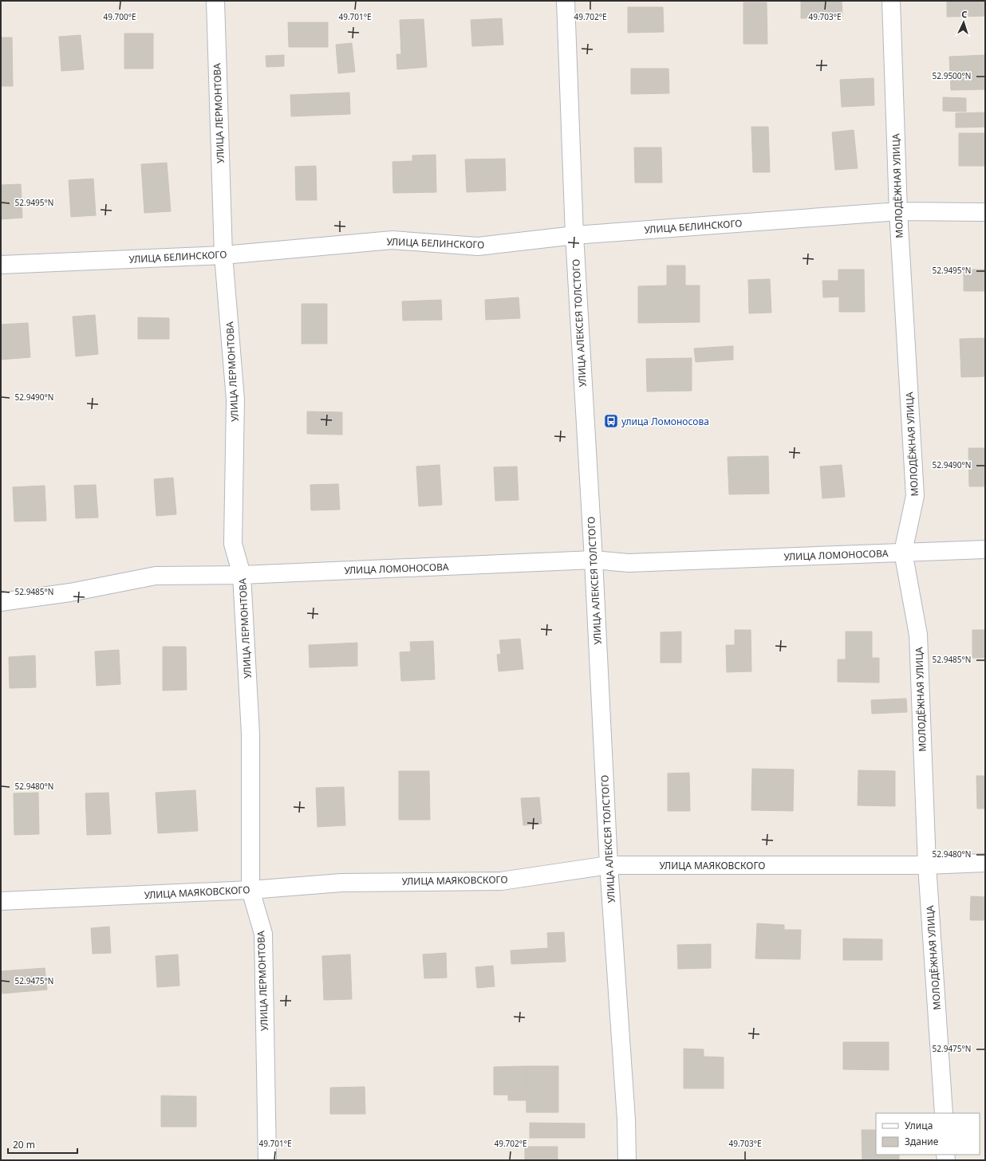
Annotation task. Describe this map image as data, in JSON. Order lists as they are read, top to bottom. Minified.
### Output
{"streets":{"street":["УЛИЦА ЛЕРМОНТОВА","МОЛОДЁЖНАЯ УЛИЦА","УЛИЦА БЕЛИНСКОГО","УЛИЦА АЛЕКСЕЯ ТОЛСТОГО","УЛИЦА ЛОМОНОСОВА","УЛИЦА МАЯКОВСКОГО"]},"crossings":[["УЛИЦА ЛЕРМОНТОВА","УЛИЦА БЕЛИНСКОГО"],["УЛИЦА ЛЕРМОНТОВА","УЛИЦА ЛОМОНОСОВА"],["УЛИЦА ЛЕРМОНТОВА","УЛИЦА МАЯКОВСКОГО"],["МОЛОДЁЖНАЯ УЛИЦА","УЛИЦА БЕЛИНСКОГО"],["МОЛОДЁЖНАЯ УЛИЦА","УЛИЦА ЛОМОНОСОВА"],["МОЛОДЁЖНАЯ УЛИЦА","УЛИЦА МАЯКОВСКОГО"],["УЛИЦА БЕЛИНСКОГО","УЛИЦА АЛЕКСЕЯ ТОЛСТОГО"],["УЛИЦА АЛЕКСЕЯ ТОЛСТОГО","УЛИЦА ЛОМОНОСОВА"],["УЛИЦА АЛЕКСЕЯ ТОЛСТОГО","УЛИЦА МАЯКОВСКОГО"]],"places":{"bus stop":["улица Ломоносова"]},"legend":["Улица","Здание"],"scale_bar":"20 m","north":"top","coordinates":["49.700°E","49.701°E","49.702°E","49.703°E","52.9500°N","52.9495°N","52.9490°N","52.9485°N","52.9480°N","52.9475°N"]}
